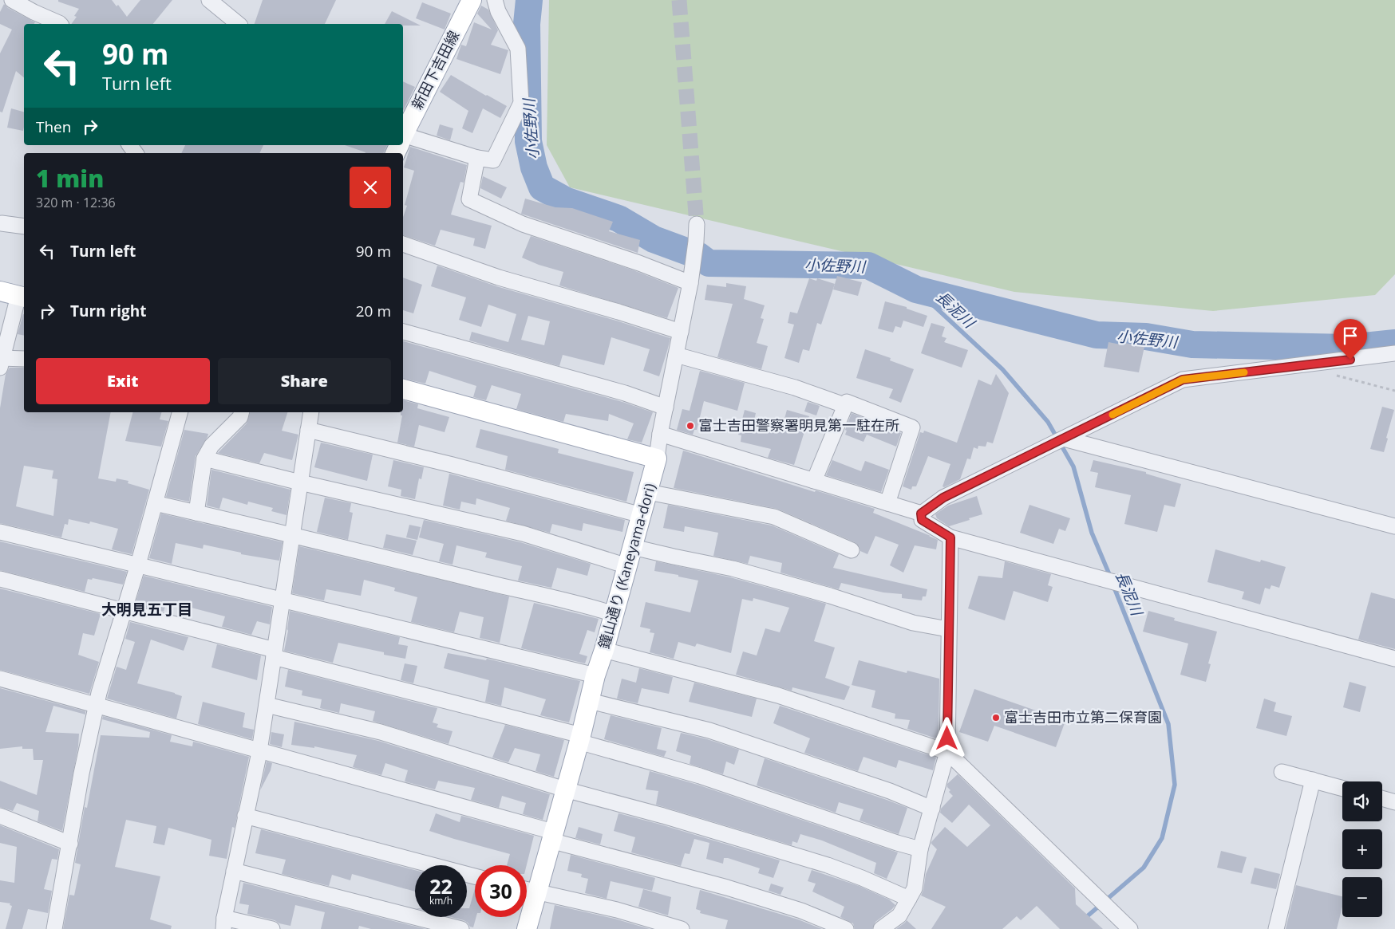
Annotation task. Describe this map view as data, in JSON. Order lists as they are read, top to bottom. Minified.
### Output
{"streets":{"main road":["新田下吉田線","鐘山通り (Kaneyama-dori)"]},"districts":["大明見五丁目"],"water":["小佐野川","長泥川"],"places":["富士吉田警察署明見第一駐在所","富士吉田市立第二保育園"],"page":{"turn":["90 m","Turn left"],"then":"Then","heading":["1 min","320 m · 12:36"],"list":[{"name":"Turn left","value":"90 m"},{"name":"Turn right","value":"20 m"}],"buttons":["Exit","Share"],"map_buttons":["+","−"],"speed":"22 km/h","limit":"30"}}
